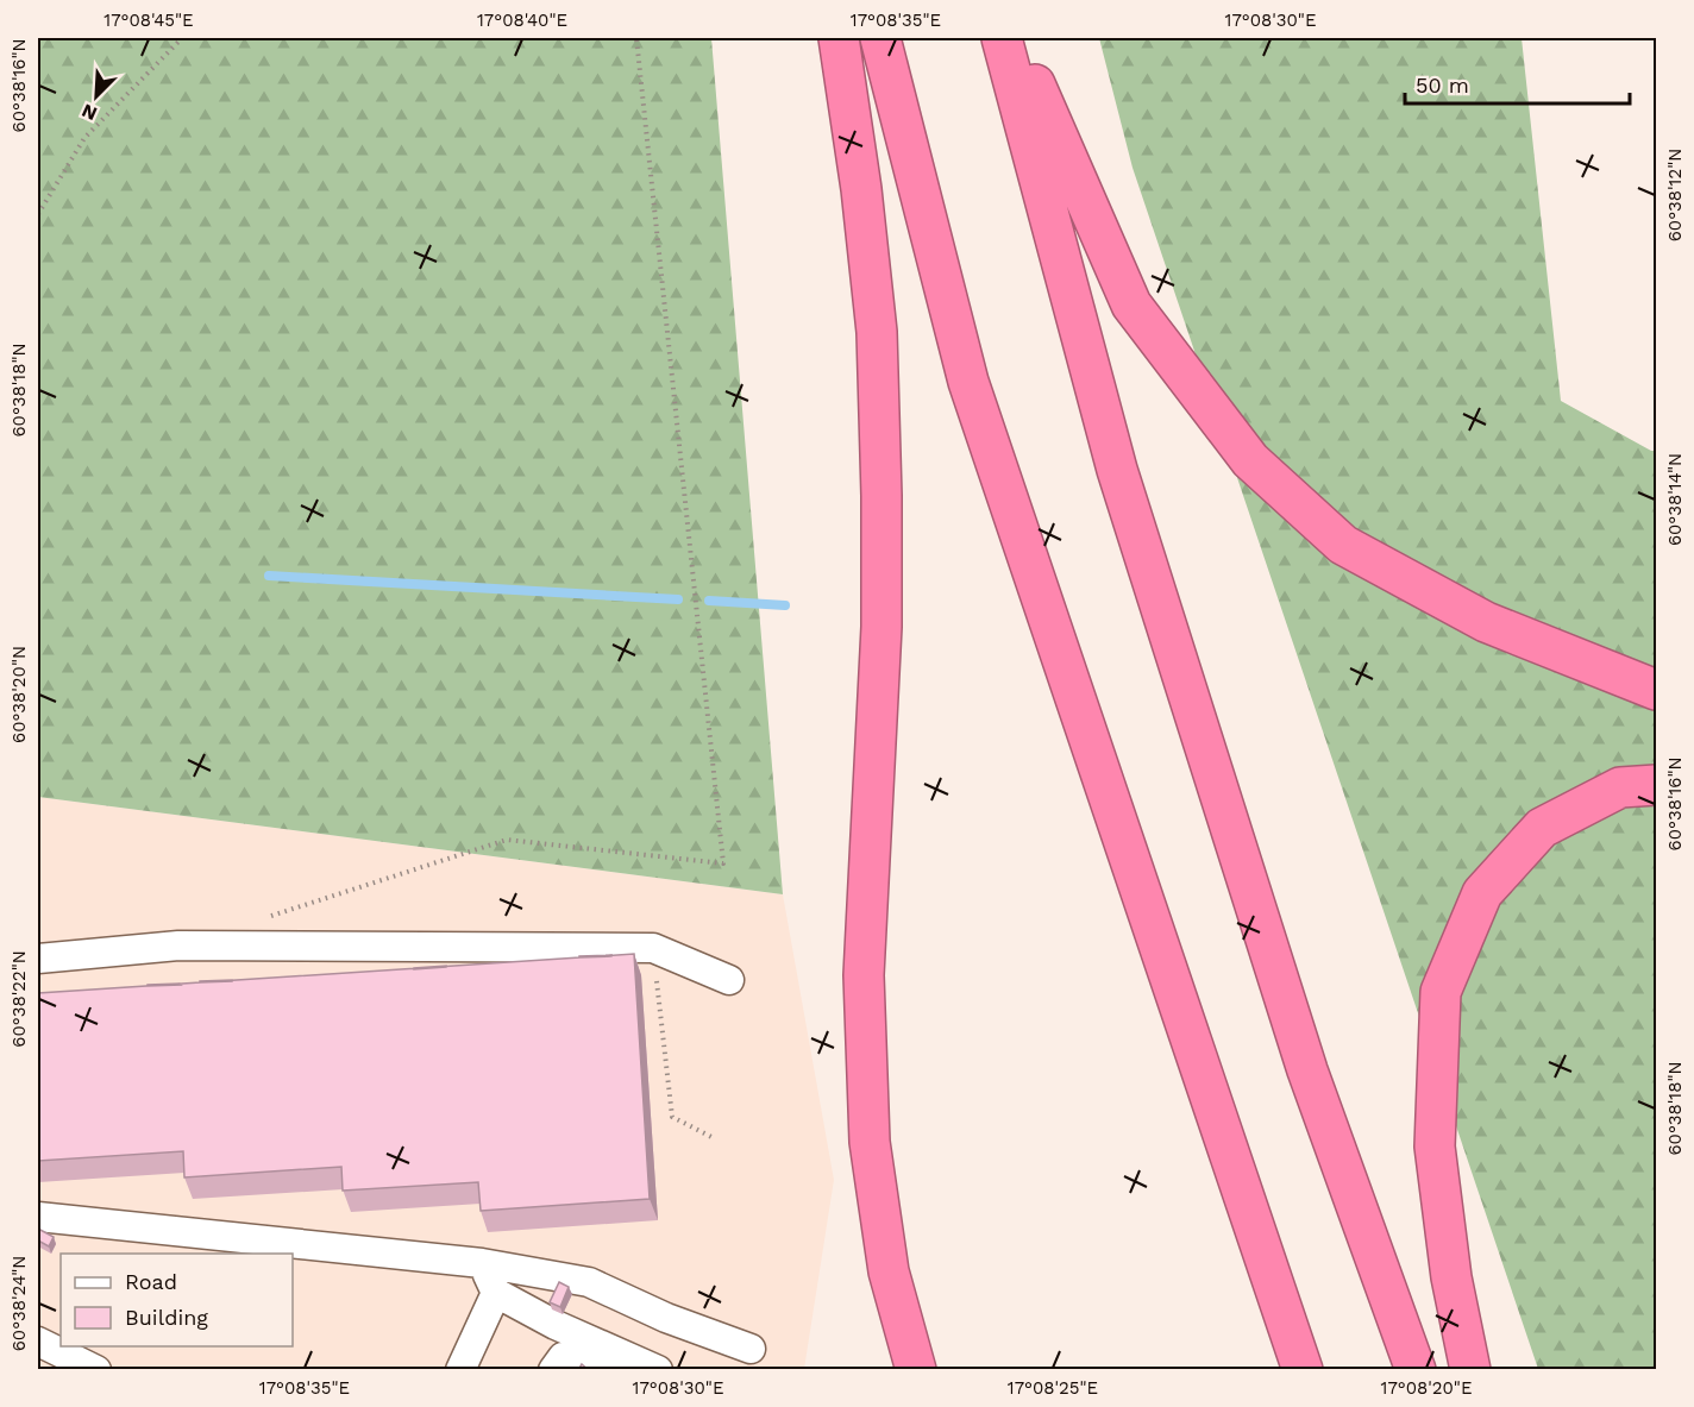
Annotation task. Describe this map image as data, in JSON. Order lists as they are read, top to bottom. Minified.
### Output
{"legend":["Road","Building"],"scale_bar":"50 m","north":"bottom left","coordinates":["17°08'45\"E","17°08'40\"E","17°08'35\"E","17°08'30\"E","60°38'16\"N","60°38'12\"N","60°38'18\"N","60°38'14\"N","60°38'20\"N","60°38'22\"N","60°38'24\"N","17°08'25\"E","17°08'20\"E"]}
